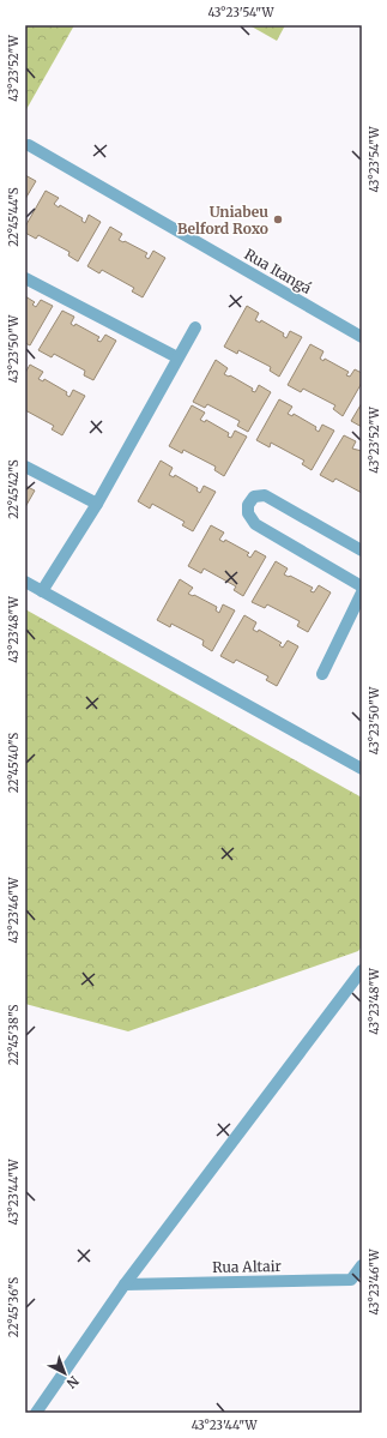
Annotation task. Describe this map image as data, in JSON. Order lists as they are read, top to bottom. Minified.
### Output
{"streets":{"street":["Rua Itangá","Rua Altair"]},"places":["Uniabeu Belford Roxo"],"north":"bottom right","coordinates":["43°23'54\"W","43°23'52\"W","22°45'44\"S","43°23'50\"W","22°45'42\"S","43°23'48\"W","22°45'40\"S","43°23'46\"W","22°45'38\"S","43°23'44\"W","22°45'36\"S"]}
